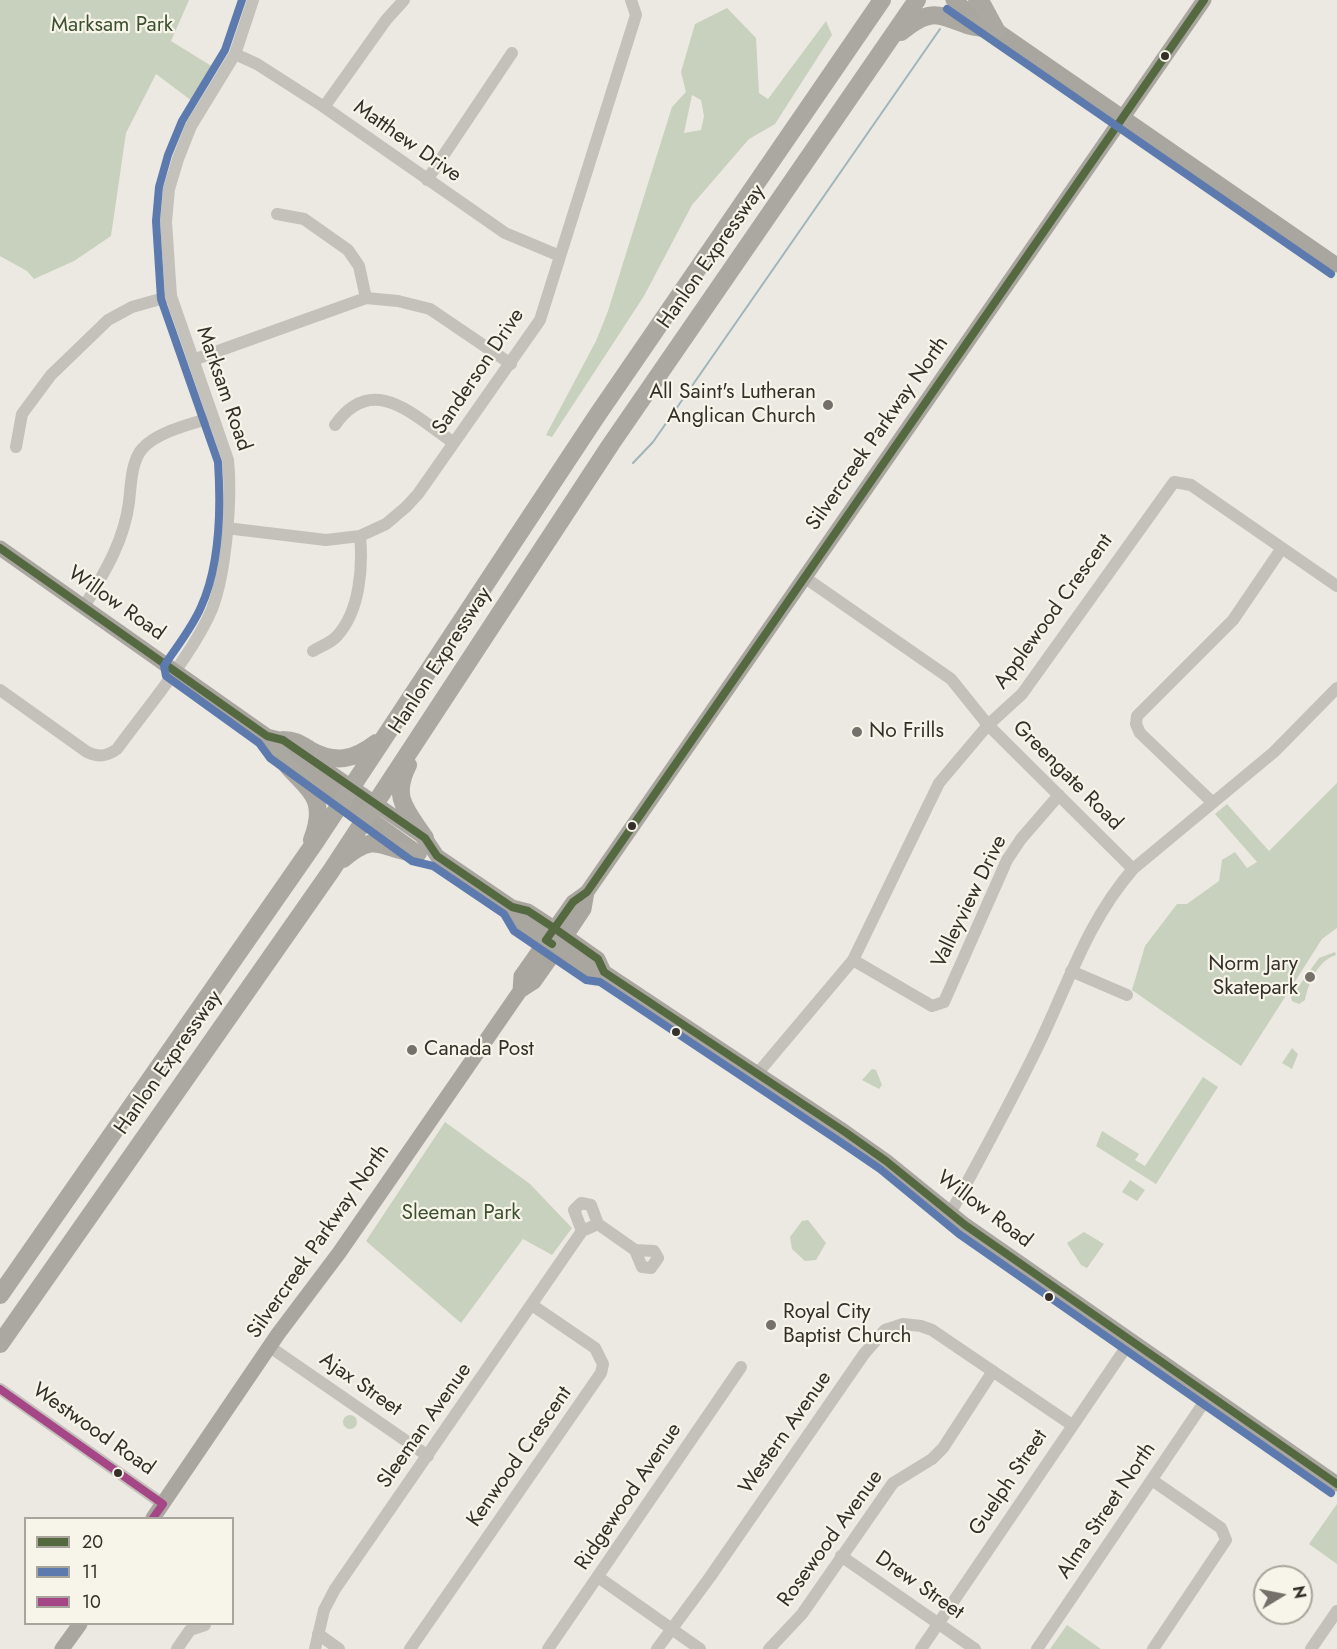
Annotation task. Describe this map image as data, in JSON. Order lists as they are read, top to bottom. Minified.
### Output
{"streets":{"highway":["Hanlon Expressway"],"main road":["Silvercreek Parkway North","Willow Road"],"street":["Matthew Drive","Sanderson Drive","Marksam Road","Applewood Crescent","Greengate Road","Valleyview Drive","Ajax Street","Sleeman Avenue","Westwood Road","Western Avenue","Kenwood Crescent","Guelph Street","Ridgewood Avenue","Alma Street North","Rosewood Avenue","Drew Street"]},"crossings":[["Matthew Drive","Sanderson Drive"],["Matthew Drive","Marksam Road"],["Hanlon Expressway","Willow Road"],["Sanderson Drive","Marksam Road"],["Marksam Road","Willow Road"],["Silvercreek Parkway North","Willow Road"],["Silvercreek Parkway North","Greengate Road"],["Silvercreek Parkway North","Ajax Street"],["Silvercreek Parkway North","Westwood Road"],["Willow Road","Applewood Crescent"],["Willow Road","Guelph Street"],["Willow Road","Alma Street North"],["Applewood Crescent","Greengate Road"],["Applewood Crescent","Valleyview Drive"],["Greengate Road","Valleyview Drive"],["Ajax Street","Sleeman Avenue"],["Sleeman Avenue","Kenwood Crescent"],["Western Avenue","Guelph Street"],["Western Avenue","Rosewood Avenue"],["Guelph Street","Drew Street"],["Rosewood Avenue","Drew Street"]],"parks":["Marksam Park","Sleeman Park"],"places":["All Saint's Lutheran Anglican Church","No Frills","Norm Jary Skatepark","Canada Post","Royal City Baptist Church"],"lines":["transit line 20","transit line 11","transit line 10"],"legend":["20","11","10"],"north":"right"}
